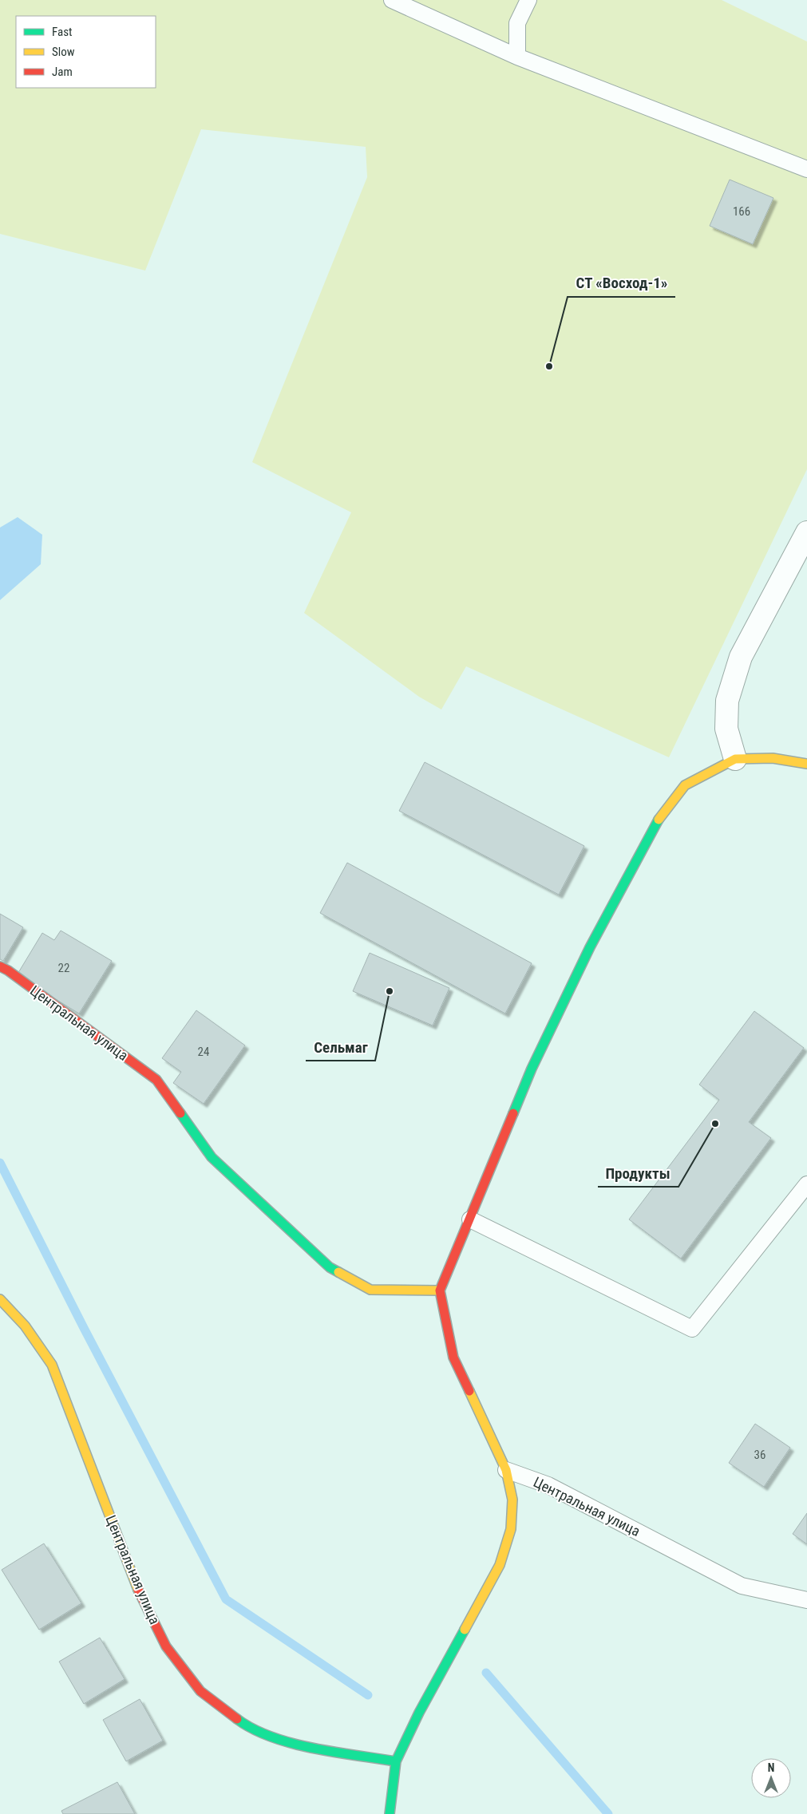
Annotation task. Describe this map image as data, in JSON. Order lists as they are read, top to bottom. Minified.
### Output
{"streets":{"street":["Центральная улица"]},"places":["СТ «Восход-1»","Сельмаг","Продукты"],"house_numbers":["166","22","24","36"],"legend":["Fast","Slow","Jam"],"north":"top"}
